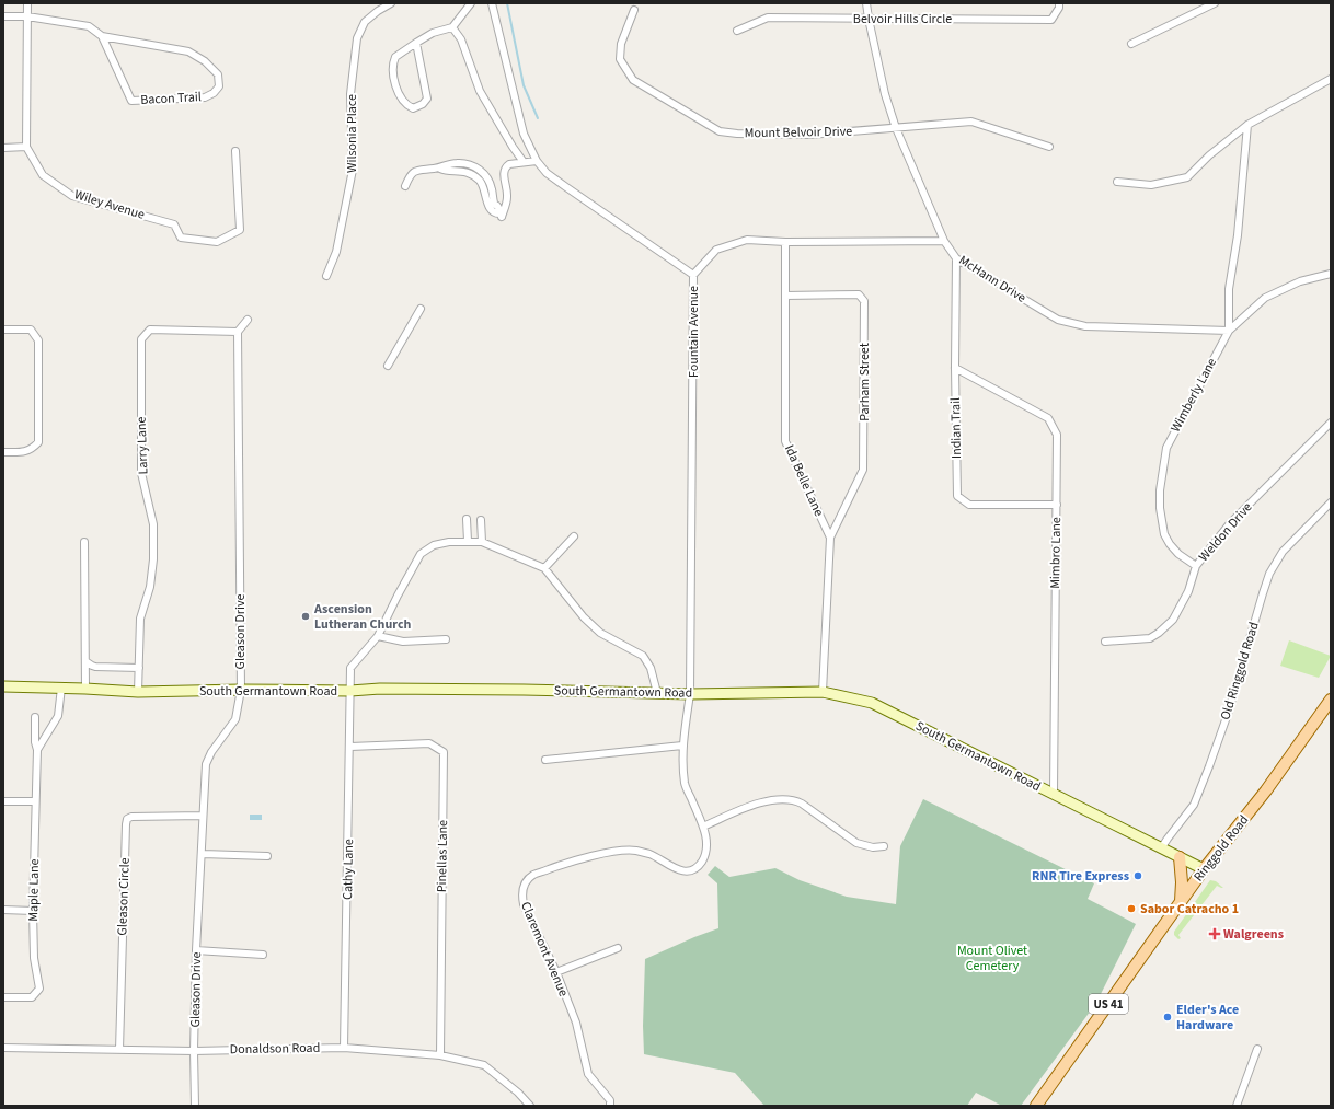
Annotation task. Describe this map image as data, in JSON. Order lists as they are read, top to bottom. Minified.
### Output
{"streets":{"main road":["South Germantown Road","Ringgold Road","US 41"],"street":["Belvoir Hills Circle","Bacon Trail","Mount Belvoir Drive","Wilsonia Place","Wiley Avenue","McHann Drive","Fountain Avenue","Parham Street","Wimberly Lane","Indian Trail","Larry Lane","Ida Belle Lane","Weldon Drive","Mimbro Lane","Gleason Drive","Old Ringgold Road","Pinellas Lane","Cathy Lane","Maple Lane","Gleason Circle","Claremont Avenue","Donaldson Road"]},"crossings":[["McHann Drive","Wimberly Lane"],["McHann Drive","Indian Trail"],["Fountain Avenue","South Germantown Road"],["Fountain Avenue","Claremont Avenue"],["Parham Street","Ida Belle Lane"],["Wimberly Lane","Weldon Drive"],["Indian Trail","Mimbro Lane"],["Larry Lane","Gleason Drive"],["Larry Lane","South Germantown Road"],["Ida Belle Lane","South Germantown Road"],["Mimbro Lane","South Germantown Road"],["Gleason Drive","South Germantown Road"],["Gleason Drive","Gleason Circle"],["Gleason Drive","Donaldson Road"],["Old Ringgold Road","South Germantown Road"],["South Germantown Road","Ringgold Road"],["South Germantown Road","Cathy Lane"],["South Germantown Road","Maple Lane"],["South Germantown Road","Claremont Avenue"],["Pinellas Lane","Cathy Lane"],["Pinellas Lane","Donaldson Road"],["Cathy Lane","Donaldson Road"],["Gleason Circle","Donaldson Road"]],"parks":["Mount Olivet Cemetery"],"places":{"other":["Ascension Lutheran Church","RNR Tire Express","Sabor Catracho 1","Elder's Ace Hardware"],"health":["Walgreens"]}}
